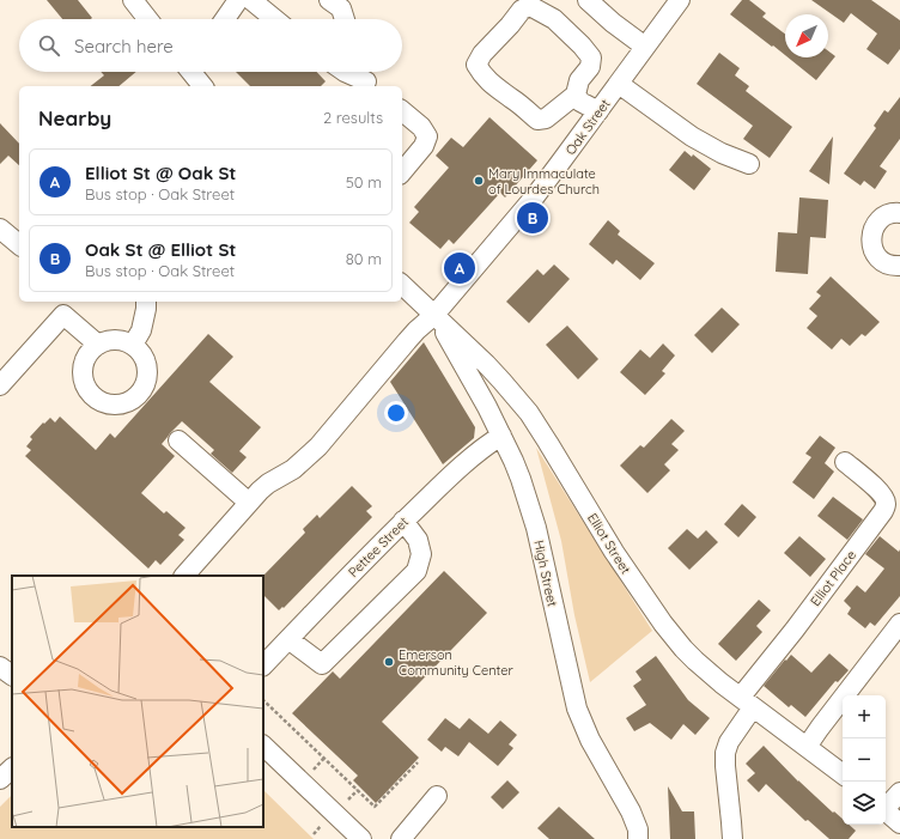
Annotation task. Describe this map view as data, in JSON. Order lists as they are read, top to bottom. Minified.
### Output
{"streets":{"street":["Oak Street","Elliot Street","Pettee Street","High Street","Elliot Place"]},"crossings":[["Oak Street","Elliot Street"],["Oak Street","High Street"],["Elliot Street","High Street"],["Elliot Street","Elliot Place"],["Pettee Street","High Street"]],"places":["Mary Immaculate of Lourdes Church","Emerson Community Center"],"north":"bottom left","page":{"search":"Search here","heading":["Nearby","2 results"],"list":[{"mark":"A","name":"Elliot St @ Oak St","note":"Bus stop · Oak Street","value":"50 m"},{"mark":"B","name":"Oak St @ Elliot St","note":"Bus stop · Oak Street","value":"80 m"}],"pins":["B","A"],"map_buttons":["+","−"]}}
